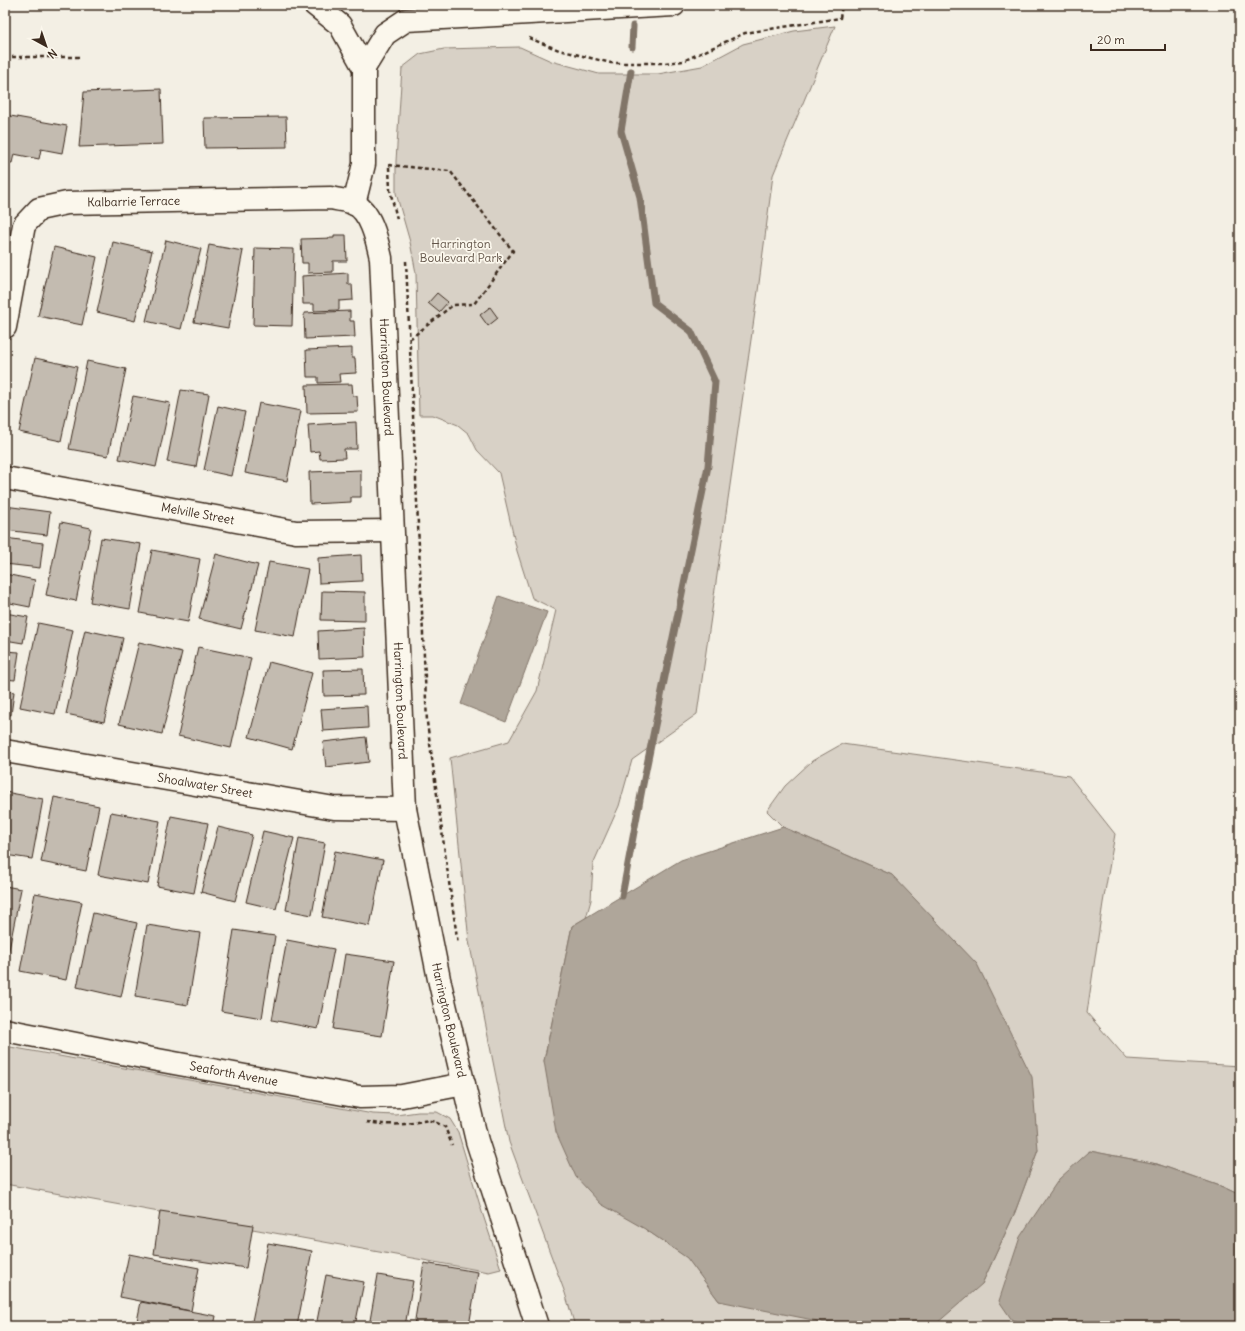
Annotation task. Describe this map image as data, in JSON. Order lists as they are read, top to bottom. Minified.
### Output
{"streets":{"street":["Kalbarrie Terrace","Harrington Boulevard","Melville Street","Shoalwater Street","Seaforth Avenue"]},"crossings":[["Kalbarrie Terrace","Harrington Boulevard"],["Harrington Boulevard","Melville Street"],["Harrington Boulevard","Shoalwater Street"],["Harrington Boulevard","Seaforth Avenue"]],"parks":["Harrington Boulevard Park"],"scale_bar":"20 m","north":"bottom right"}
